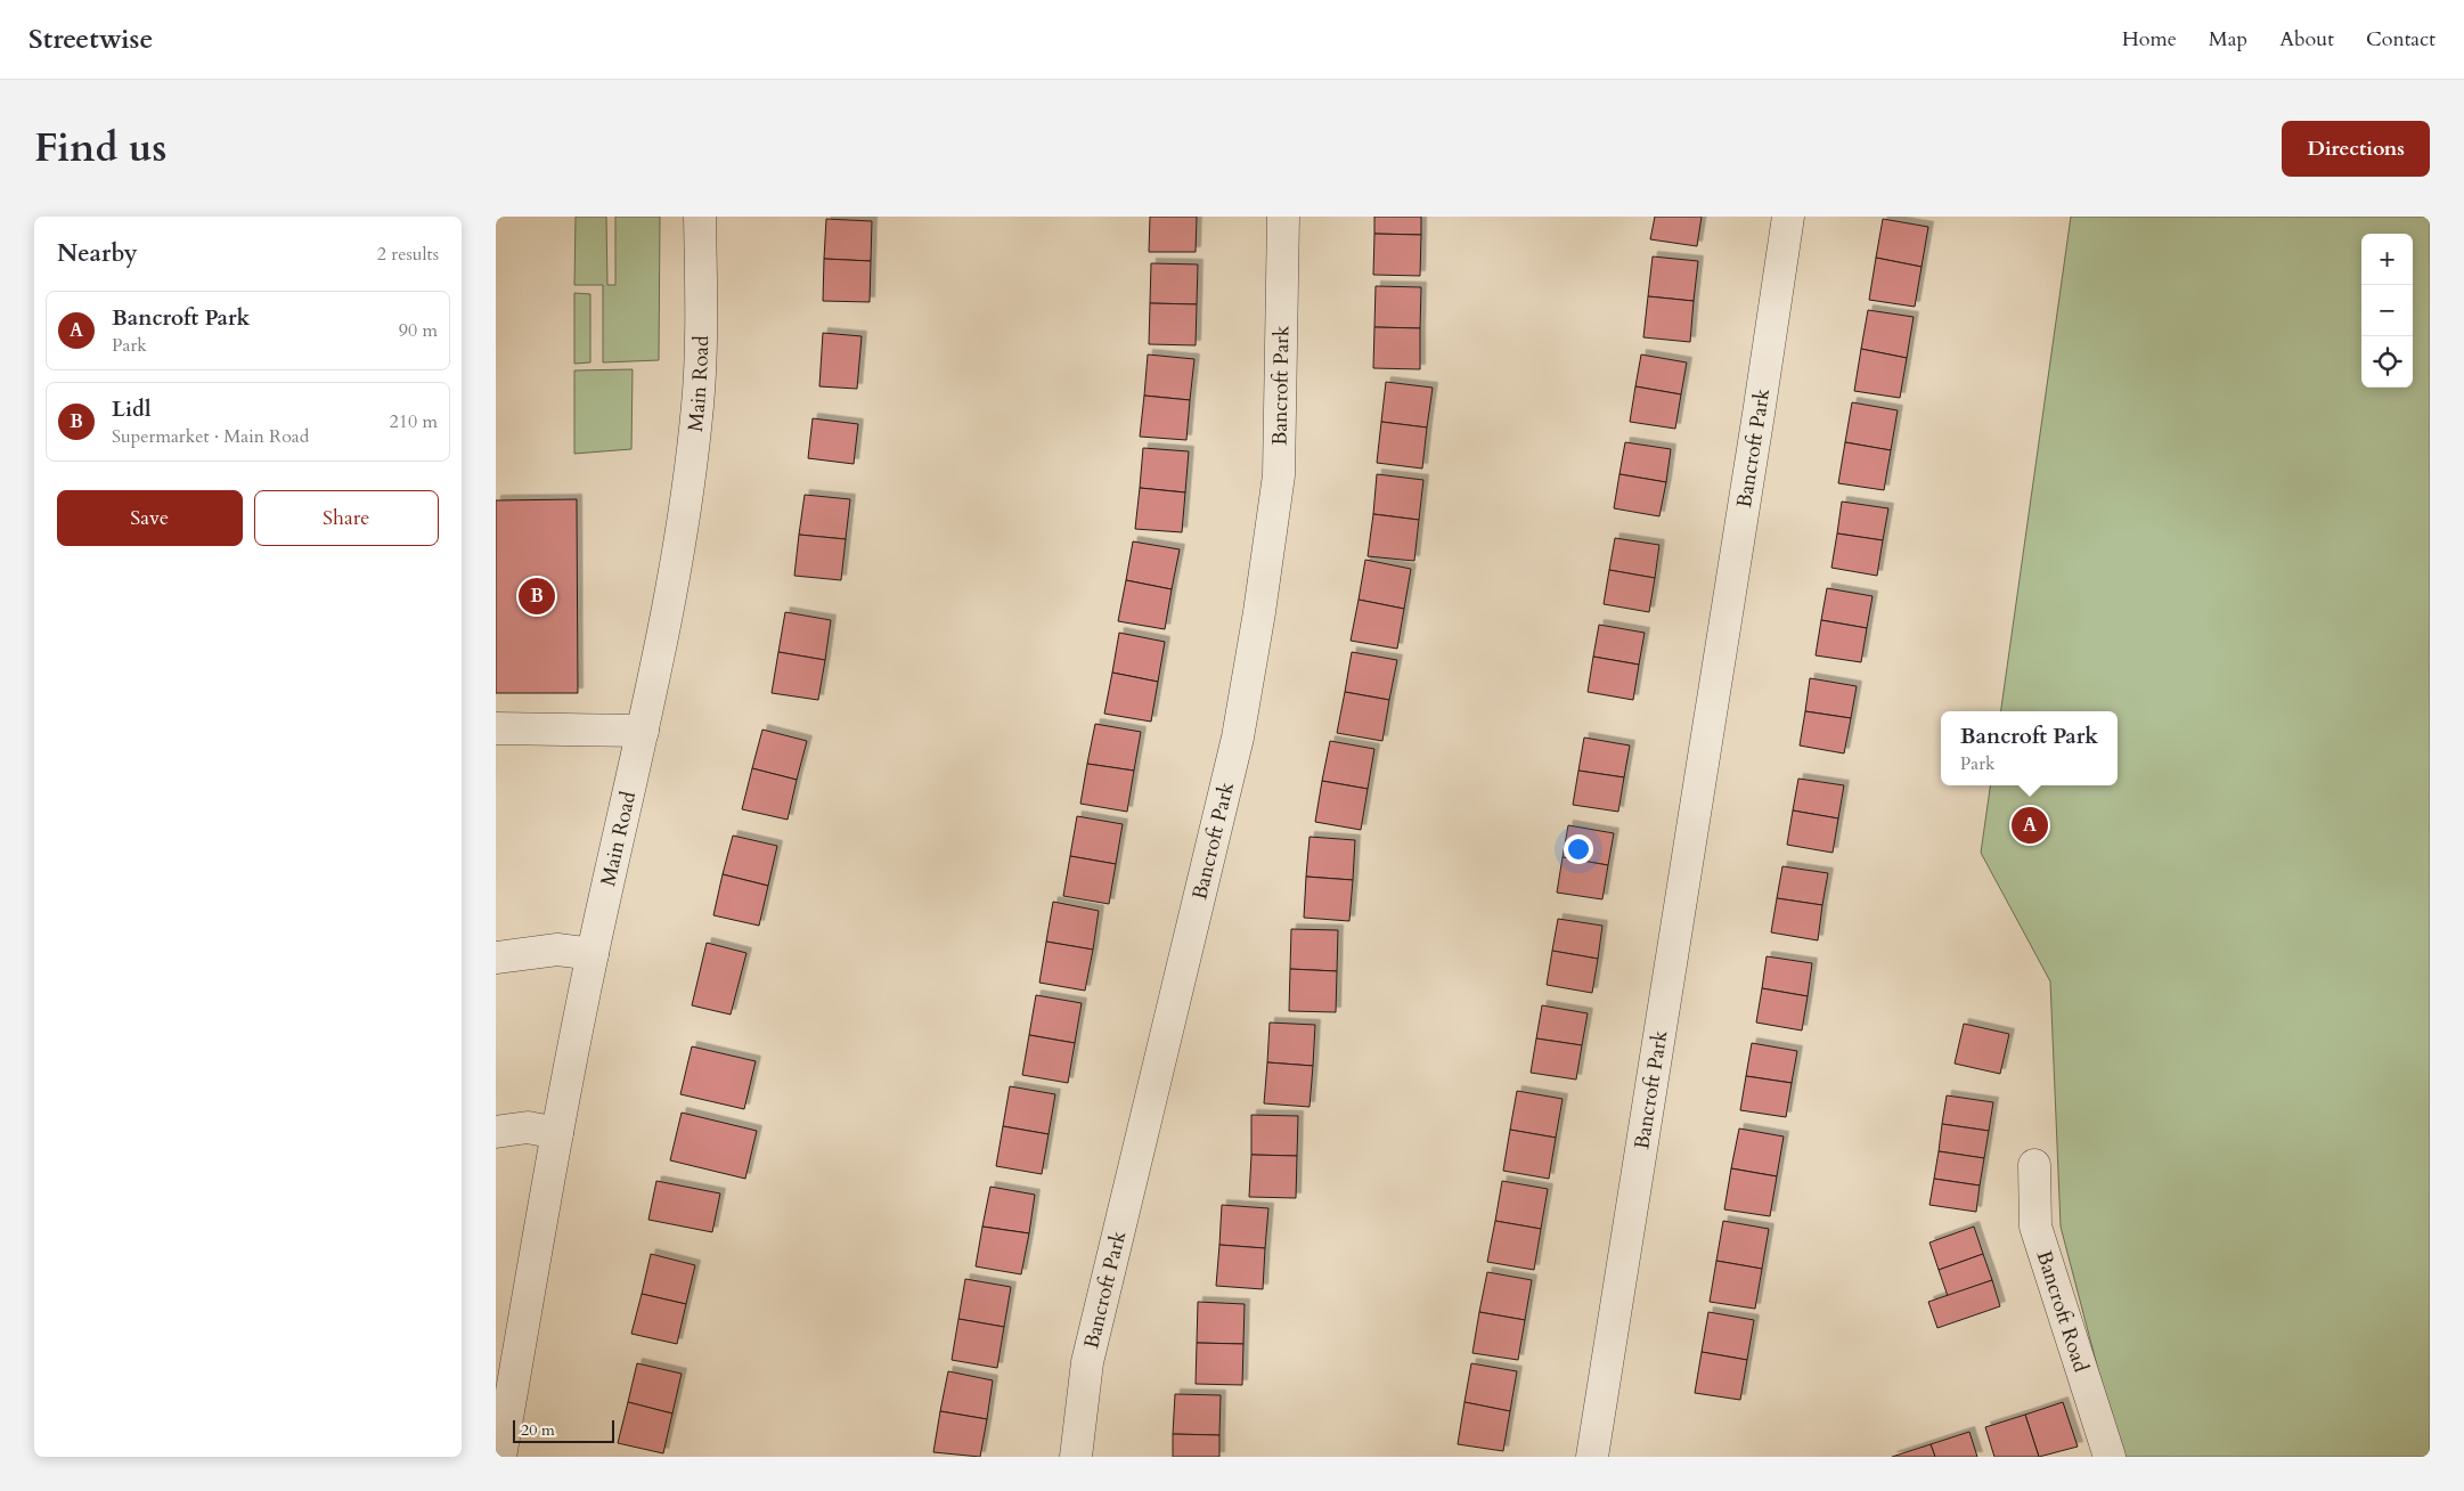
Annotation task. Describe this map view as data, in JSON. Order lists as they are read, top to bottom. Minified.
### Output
{"streets":{"street":["Main Road","Bancroft Park","Bancroft Road"]},"scale_bar":"20 m","page":{"header":"Streetwise","nav":["Home","Map","About","Contact"],"title":"Find us","buttons":["Directions",["Save","Share"]],"heading":["Nearby","2 results"],"map_buttons":["+","−"],"list":[{"mark":"A","name":"Bancroft Park","note":"Park","value":"90 m"},{"mark":"B","name":"Lidl","note":"Supermarket · Main Road","value":"210 m"}],"pins":["B","A"],"popup":["Bancroft Park","Park"],"scale":"20 m"}}
